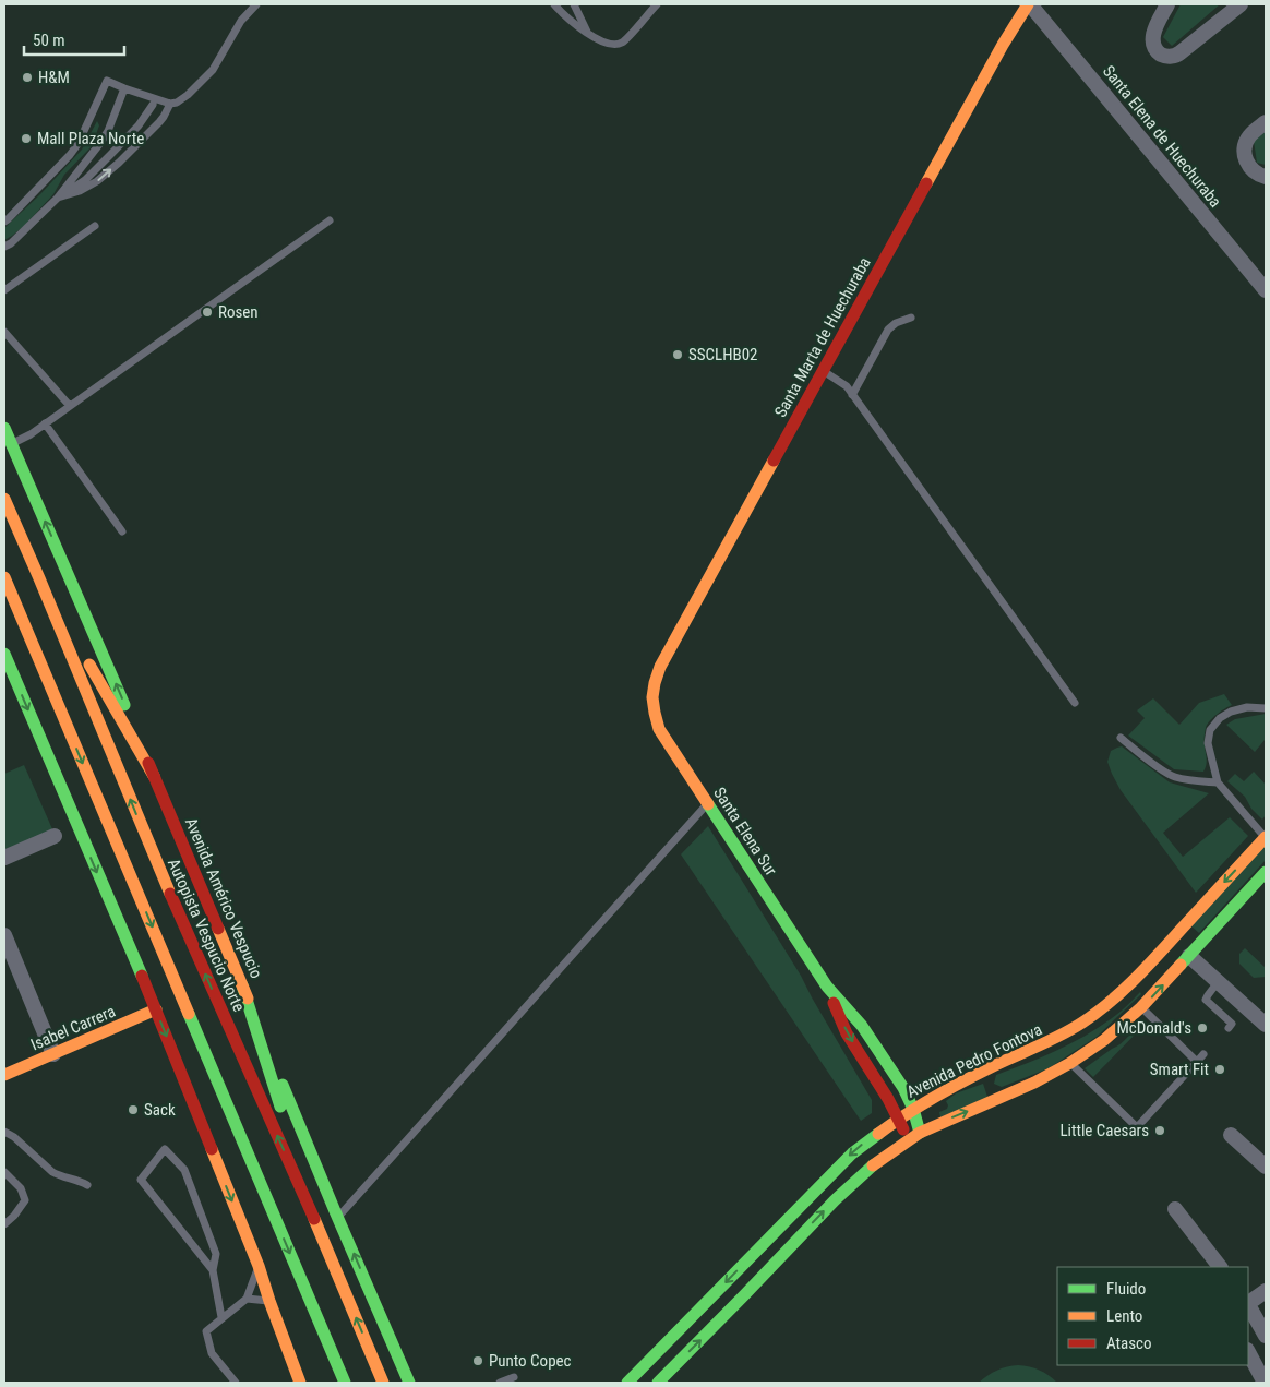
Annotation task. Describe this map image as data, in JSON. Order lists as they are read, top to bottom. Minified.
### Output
{"streets":{"main road":["Santa Marta de Huechuraba","Santa Elena Sur","Avenida Américo Vespucio","Autopista Vespucio Norte","Isabel Carrera","Avenida Pedro Fontova"],"street":["Santa Elena de Huechuraba"]},"crossings":[["Santa Elena de Huechuraba","Santa Marta de Huechuraba"],["Santa Marta de Huechuraba","Santa Elena Sur"],["Santa Elena Sur","Avenida Pedro Fontova"]],"places":["H&M","Mall Plaza Norte","Rosen","SSCLHB02","McDonald's","Smart Fit","Sack","Little Caesars","Punto Copec"],"legend":["Fluido","Lento","Atasco"],"scale_bar":"50 m"}
